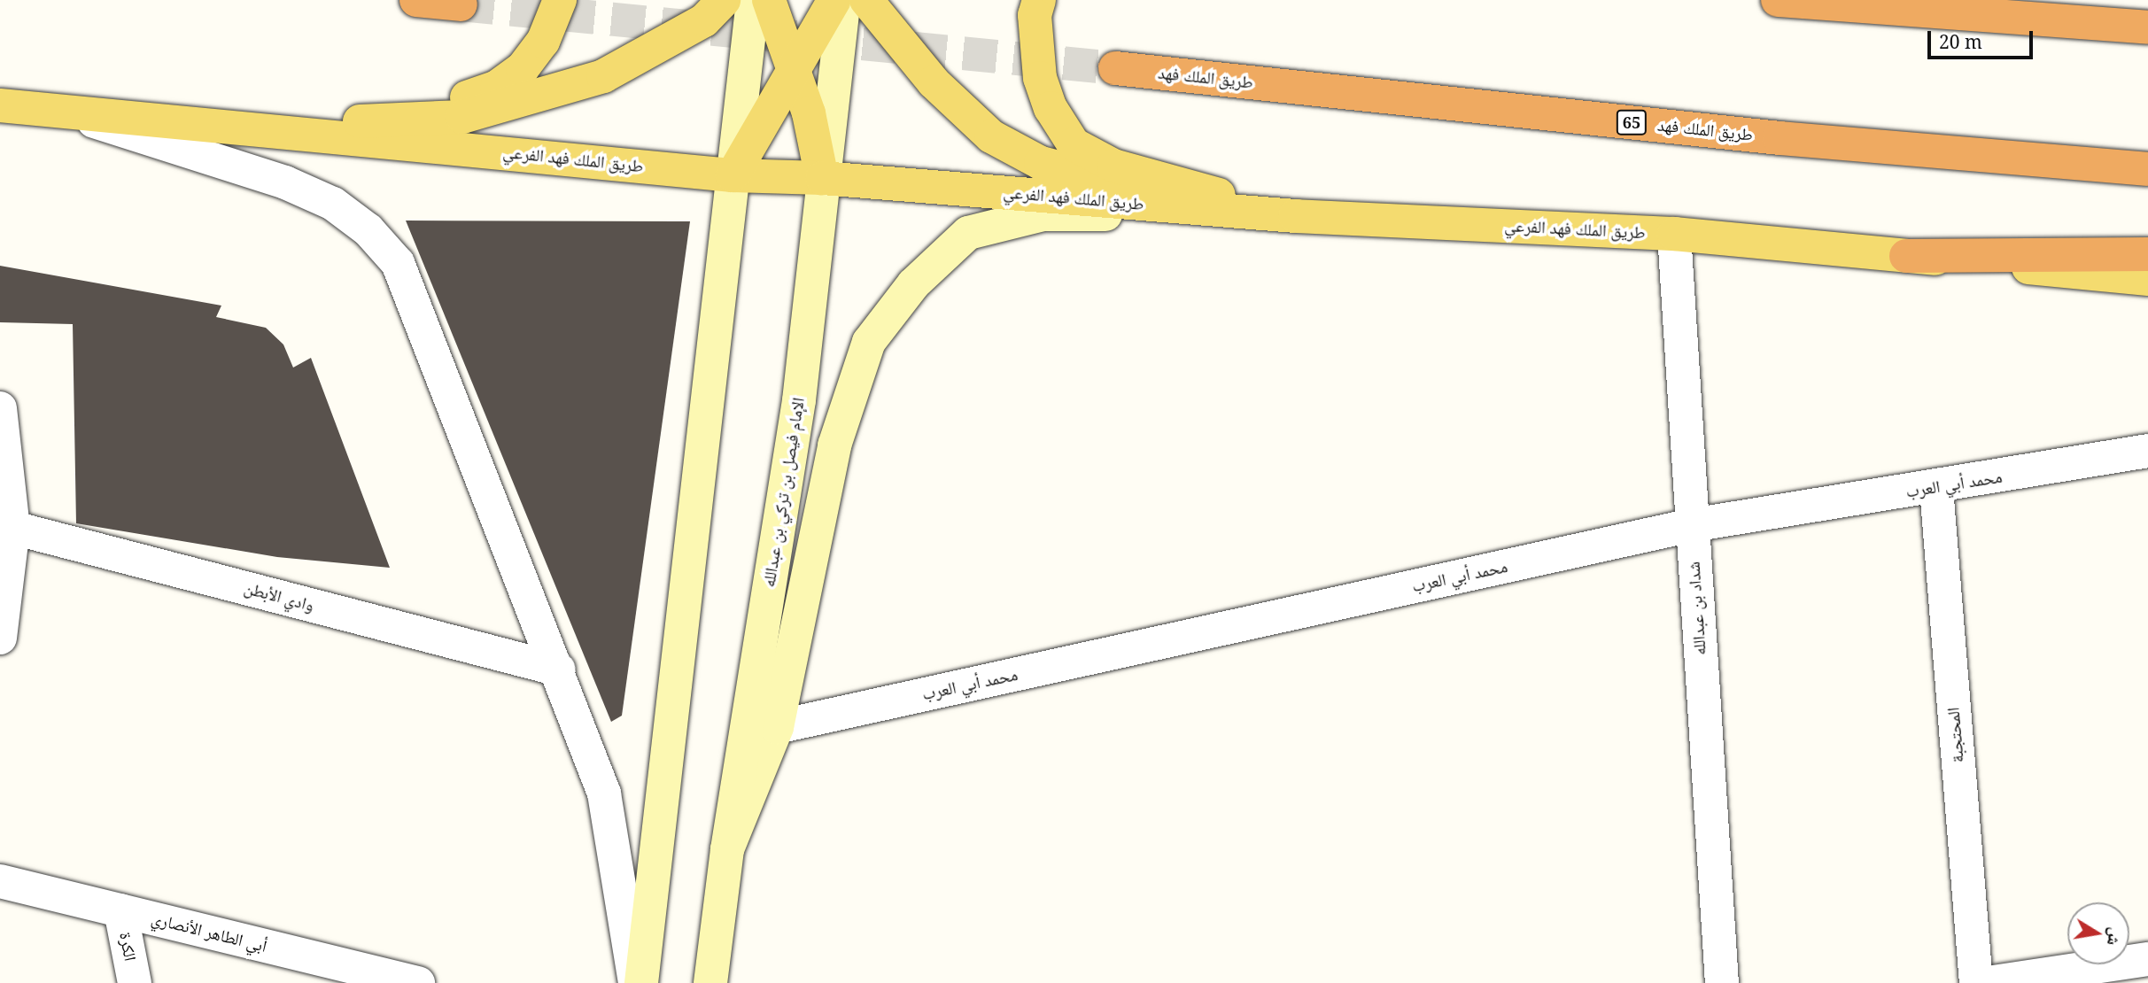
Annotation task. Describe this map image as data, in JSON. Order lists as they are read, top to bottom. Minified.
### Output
{"streets":{"highway":["طريق الملك فهد","65"],"main road":["طريق الملك فهد الفرعي","الإمام فيصل بن تركي بن عبدالله"],"street":["محمد أبي العرب","وادي الأبطن","شداد بن عبدالله","المحتجبة","أبي الطاهر الأنصاري","الكرة"]},"crossings":[["طريق الملك فهد الفرعي","الإمام فيصل بن تركي بن عبدالله"],["طريق الملك فهد الفرعي","شداد بن عبدالله"],["محمد أبي العرب","شداد بن عبدالله"],["محمد أبي العرب","المحتجبة"],["أبي الطاهر الأنصاري","الكرة"]],"scale_bar":"20 m","north":"right"}
